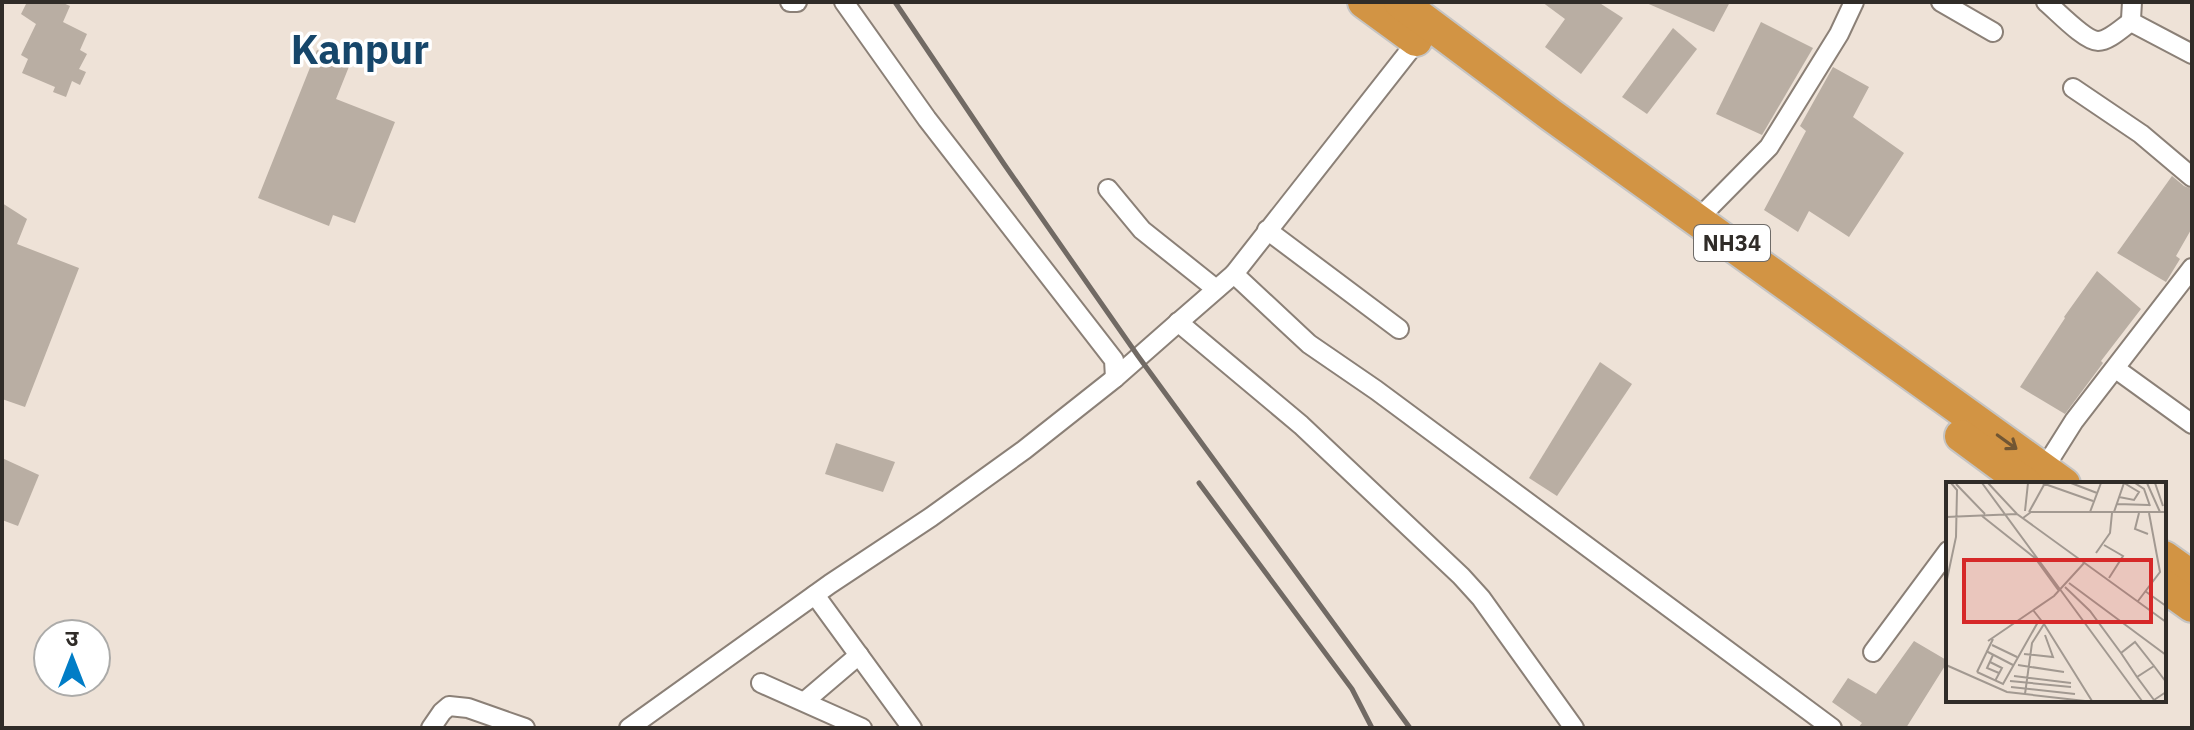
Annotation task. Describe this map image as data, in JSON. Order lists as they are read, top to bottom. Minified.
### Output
{"streets":{"highway":["NH34"]},"districts":["Kanpur"],"north":"top"}
